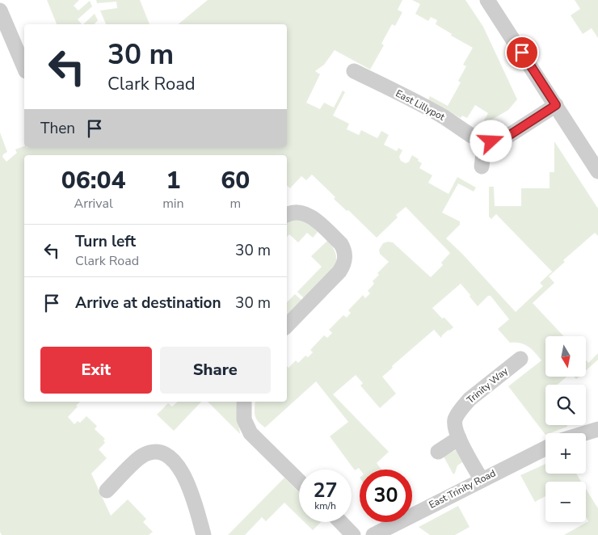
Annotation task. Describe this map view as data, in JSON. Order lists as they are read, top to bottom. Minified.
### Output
{"streets":{"street":["East Lillypot","Trinity Way","East Trinity Road"]},"crossings":[["Trinity Way","East Trinity Road"]],"north":"bottom","page":{"turn":["30 m","Clark Road"],"then":"Then","eta":["06:04","Arrival","1","min","60","m"],"list":[{"name":"Turn left","note":"Clark Road","value":"30 m"},{"name":"Arrive at destination","value":"30 m"}],"map_buttons":["+","−"],"buttons":["Exit","Share"],"speed":"27 km/h","limit":"30"}}
